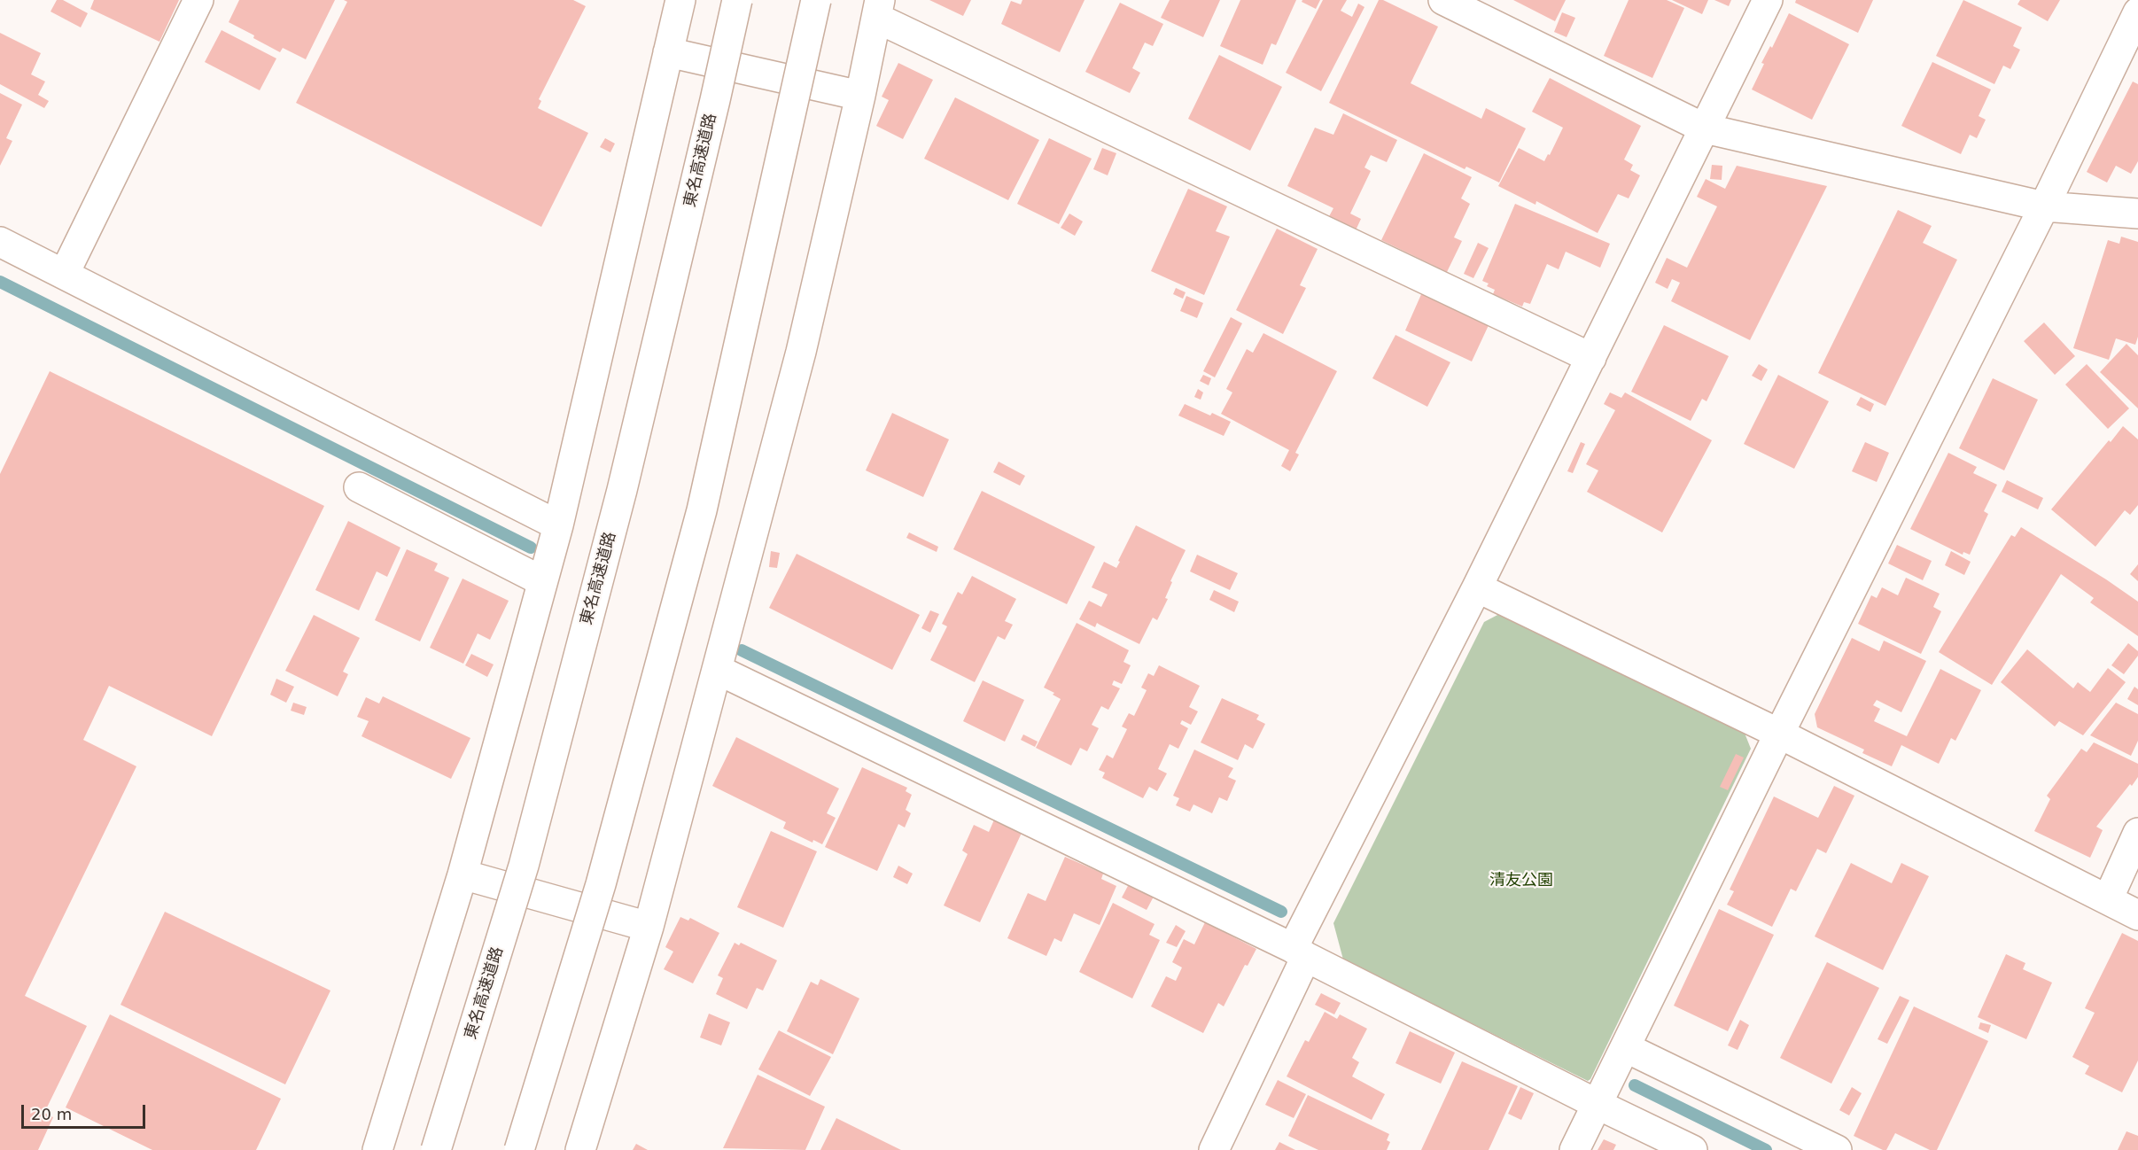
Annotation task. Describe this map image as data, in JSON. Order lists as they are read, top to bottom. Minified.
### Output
{"streets":{"main road":["東名高速道路"]},"parks":["清友公園"],"scale_bar":"20 m"}
